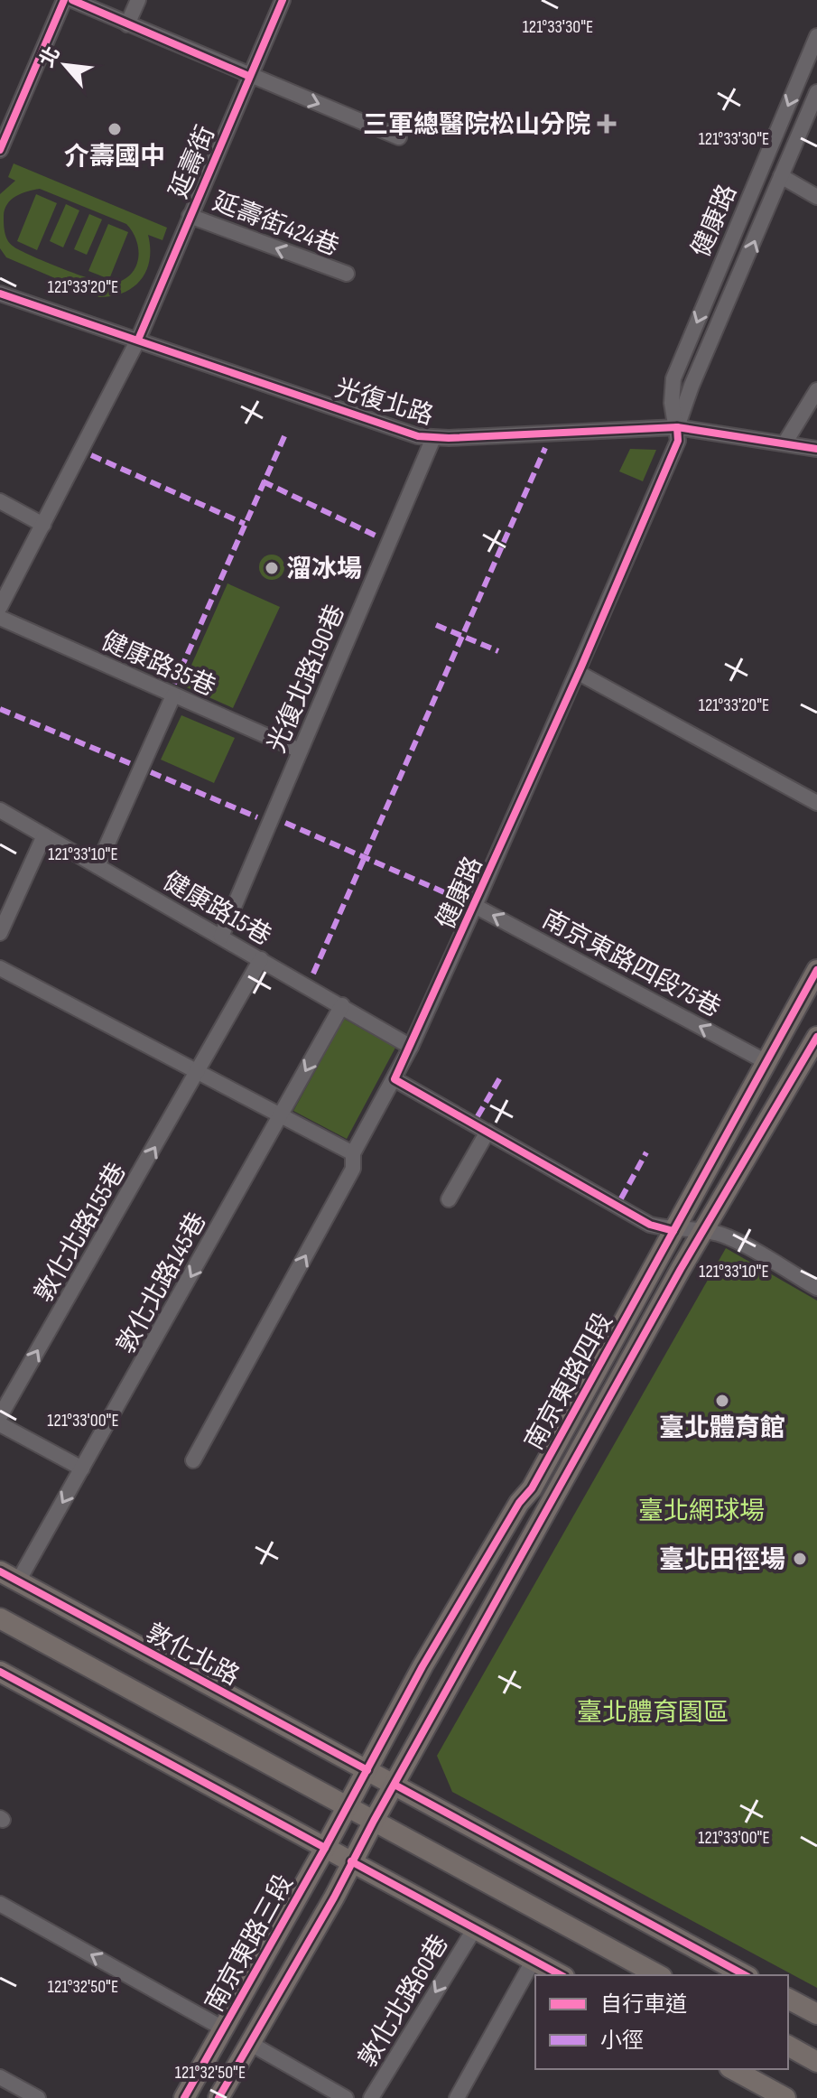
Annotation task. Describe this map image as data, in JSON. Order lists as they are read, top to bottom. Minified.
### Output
{"streets":{"main road":["南京東路四段","敦化北路","南京東路三段"],"street":["延壽街","健康路","延壽街424巷","光復北路","健康路35巷","光復北路190巷","健康路15巷","南京東路四段75巷","敦化北路155巷","敦化北路145巷","敦化北路60巷"]},"crossings":[["延壽街","延壽街424巷"],["延壽街","光復北路"],["健康路","光復北路"],["健康路","健康路15巷"],["健康路","南京東路四段75巷"],["光復北路","光復北路190巷"],["健康路35巷","光復北路190巷"],["光復北路190巷","健康路15巷"],["健康路15巷","敦化北路155巷"],["健康路15巷","敦化北路145巷"],["南京東路四段75巷","南京東路四段"],["敦化北路145巷","敦化北路"],["南京東路四段","敦化北路"],["南京東路四段","南京東路三段"]],"one_way":["延壽街424巷","南京東路四段75巷","敦化北路155巷","敦化北路145巷"],"parks":["臺北網球場","臺北體育園區"],"places":{"health":["三軍總醫院松山分院"],"other":["介壽國中","溜冰場","臺北體育館","臺北田徑場"]},"legend":["自行車道","小徑"],"north":"top left","coordinates":["121°33'30\"E","121°33'20\"E","121°33'10\"E","121°33'00\"E","121°32'50\"E"]}
